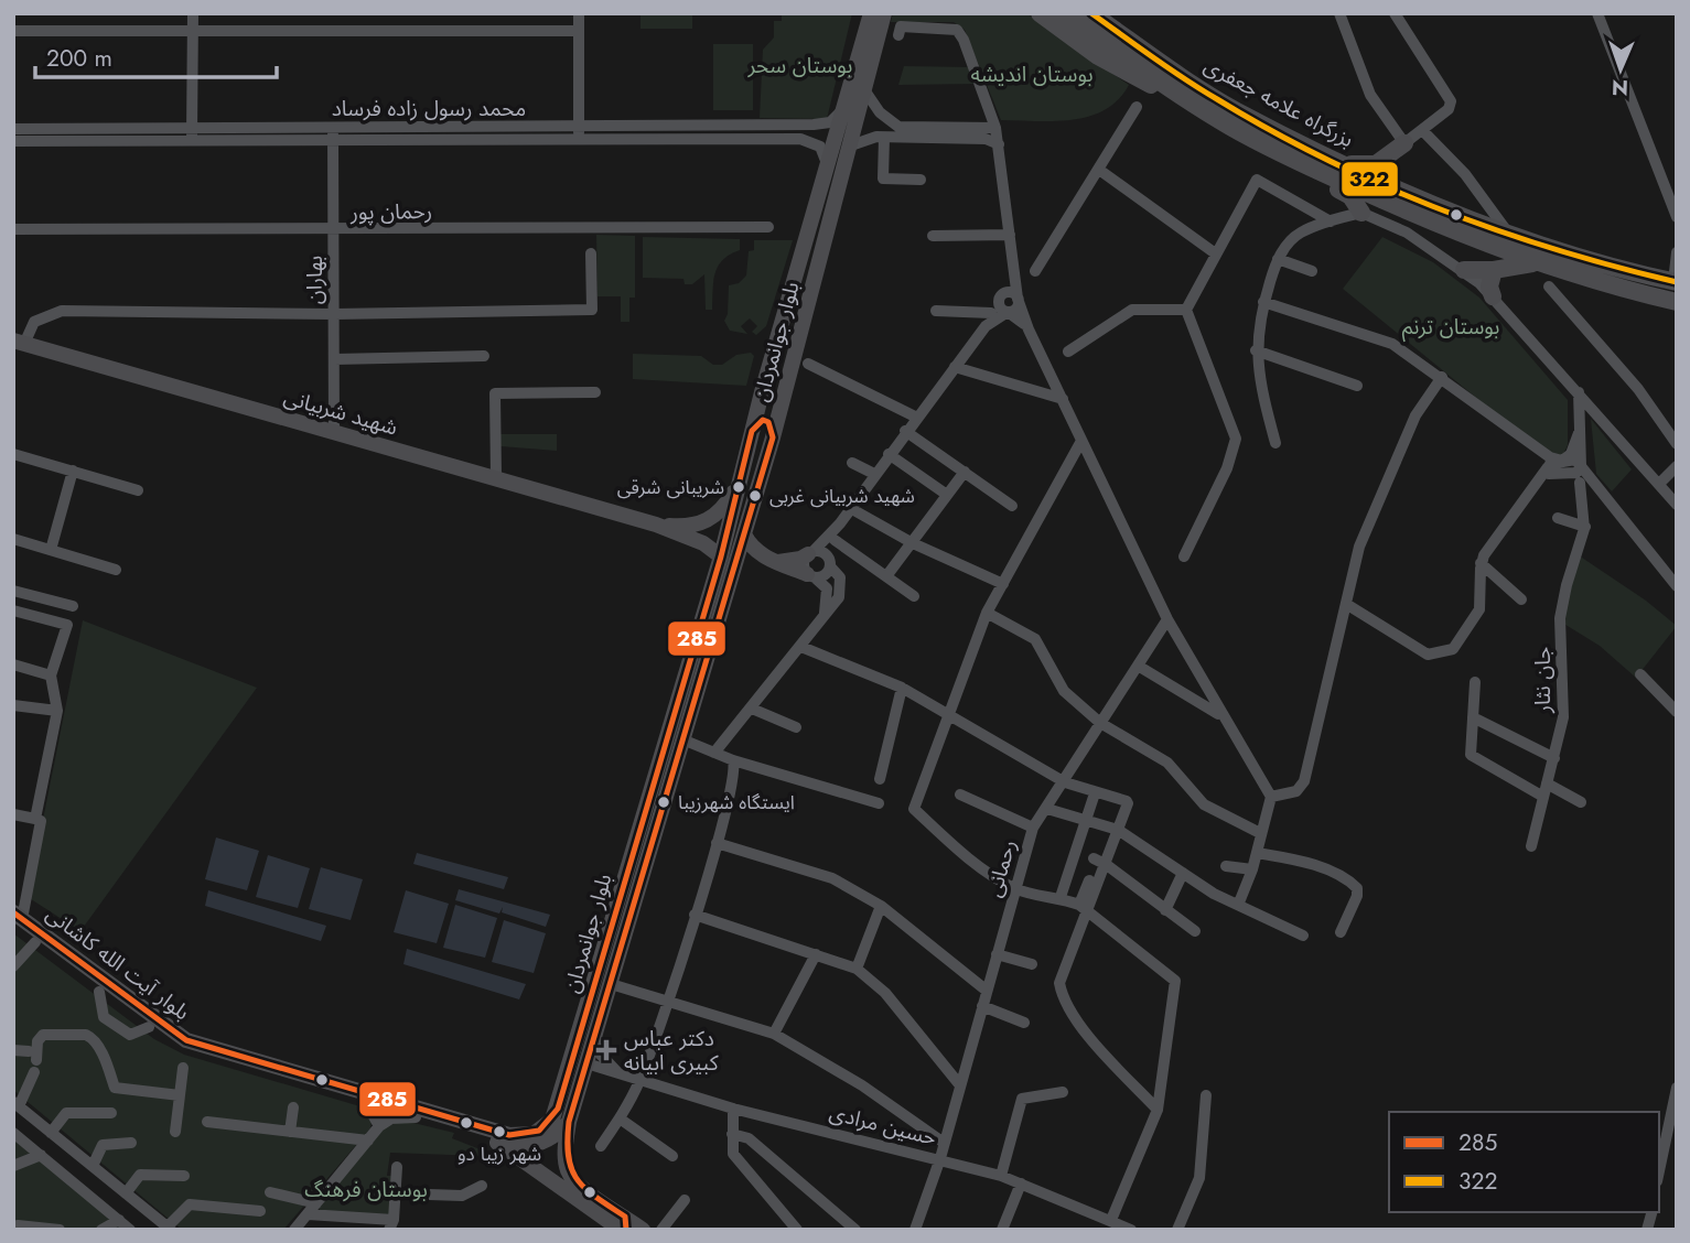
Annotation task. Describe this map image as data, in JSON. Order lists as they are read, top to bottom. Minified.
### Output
{"streets":{"highway":["بزرگراه علامه جعفری"],"main road":["بلوار جوانمردان","شهید شربیانی","بلوار آیت الله کاشانی"],"street":["محمد رسول زاده فرساد","رحمان پور","بهاران","جان نثار","رحمانی","حسین مرادی"]},"crossings":[["محمد رسول زاده فرساد","بهاران"],["محمد رسول زاده فرساد","بلوار جوانمردان"],["رحمان پور","بهاران"],["بهاران","شهید شربیانی"],["بلوار جوانمردان","شهید شربیانی"],["بلوار جوانمردان","بلوار آیت الله کاشانی"],["بلوار جوانمردان","حسین مرادی"],["رحمانی","حسین مرادی"]],"parks":["بوستان سحر","بوستان اندیشه","بوستان ترنم","بوستان فرهنگ"],"places":{"other":["شریبانی شرقی","شهید شربیانی غربی","ایستگاه شهرزیبا","شهر زیبا دو"],"health":["دکتر عباس کبیری ابیانه"]},"lines":["transit line 322","transit line 285"],"legend":["285","322"],"scale_bar":"200 m","north":"bottom"}
